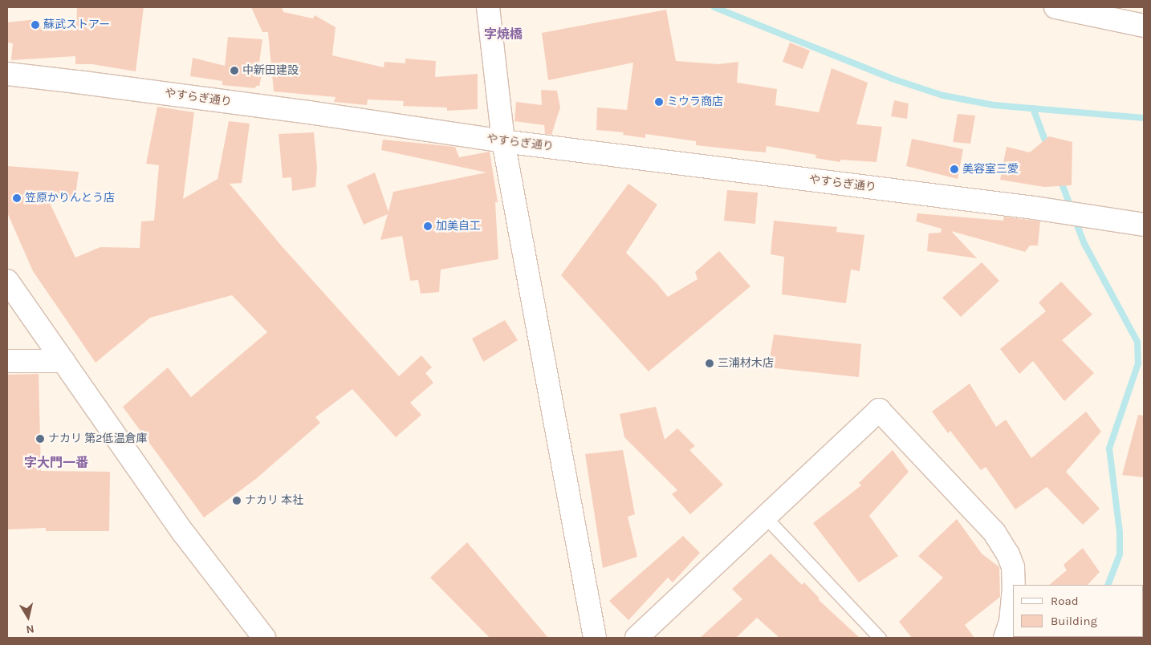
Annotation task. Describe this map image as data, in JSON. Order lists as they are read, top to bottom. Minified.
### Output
{"streets":{"street":["やすらぎ通り"]},"districts":["字焼橋","字大門一番"],"places":["蘇武ストアー","中新田建設","ミウラ商店","美容室三愛","笠原かりんとう店","加美自工","三浦材木店","ナカリ 第2低温倉庫","ナカリ 本社"],"legend":["Road","Building"],"north":"bottom"}
